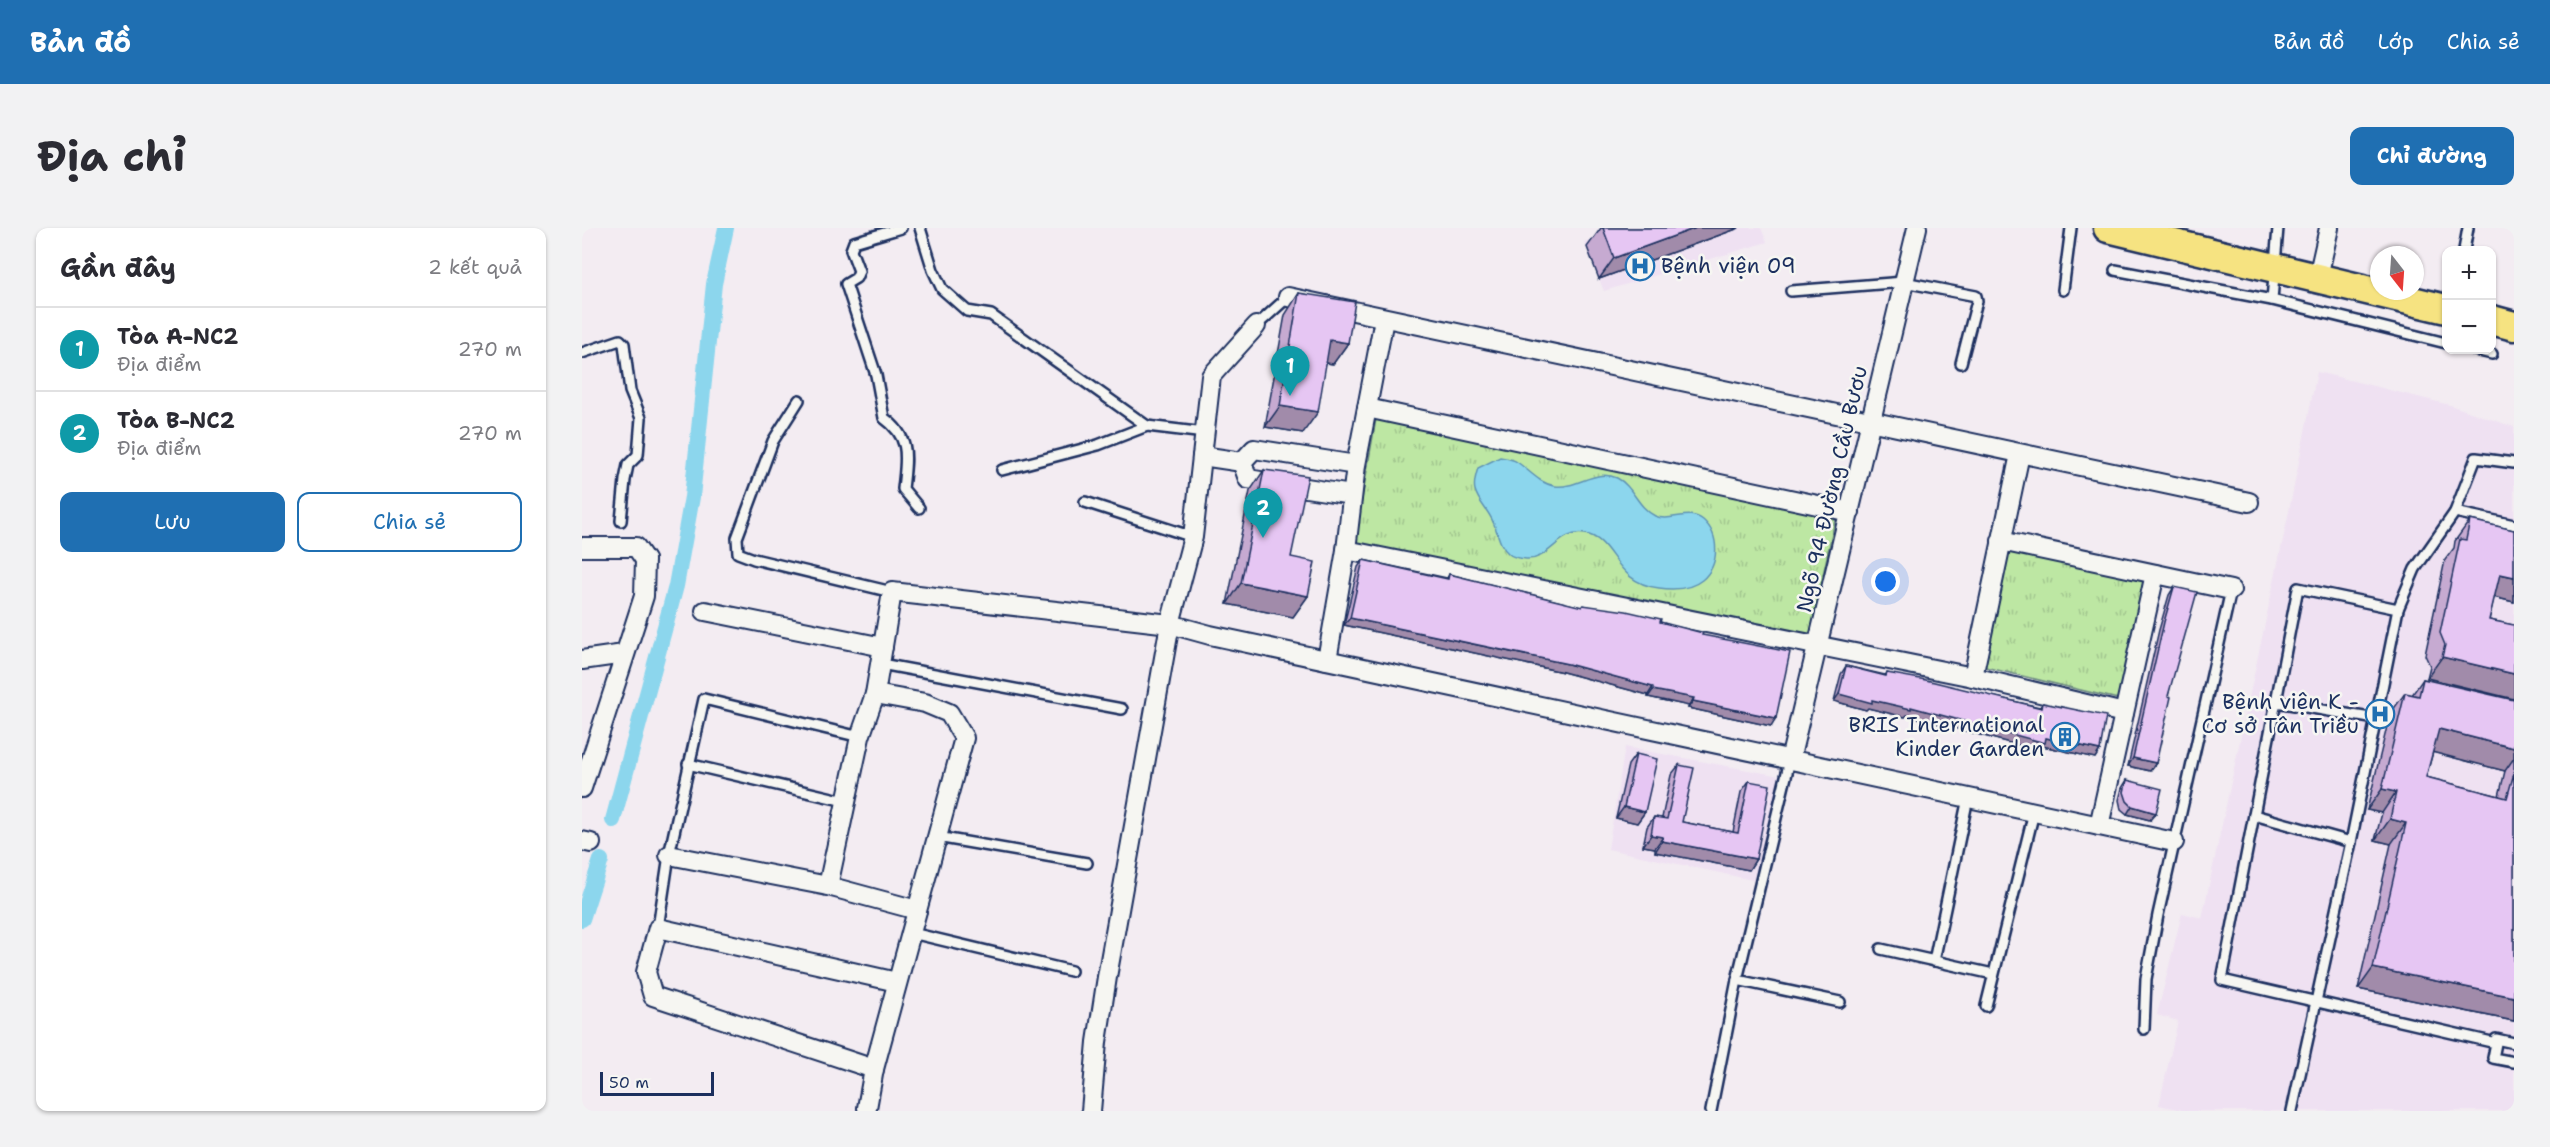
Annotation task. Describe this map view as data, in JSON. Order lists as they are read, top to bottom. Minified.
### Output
{"streets":{"street":["Ngõ 94 Đường Cầu Bươu"]},"places":{"hospital":["Bệnh viện 09","Bệnh viện K - Cơ sở Tân Triều"],"building":["BRIS International Kinder Garden"]},"scale_bar":"50 m","north":"bottom","page":{"header":"Bản đồ","nav":["Bản đồ","Lớp","Chia sẻ"],"buttons":["Chỉ đường",["Lưu","Chia sẻ"]],"title":"Địa chỉ","heading":["Gần đây","2 kết quả"],"map_buttons":["+","−"],"list":[{"mark":"1","name":"Tòa A-NC2","note":"Địa điểm","value":"270 m"},{"mark":"2","name":"Tòa B-NC2","note":"Địa điểm","value":"270 m"}],"pins":["1","2"],"scale":"50 m"}}
